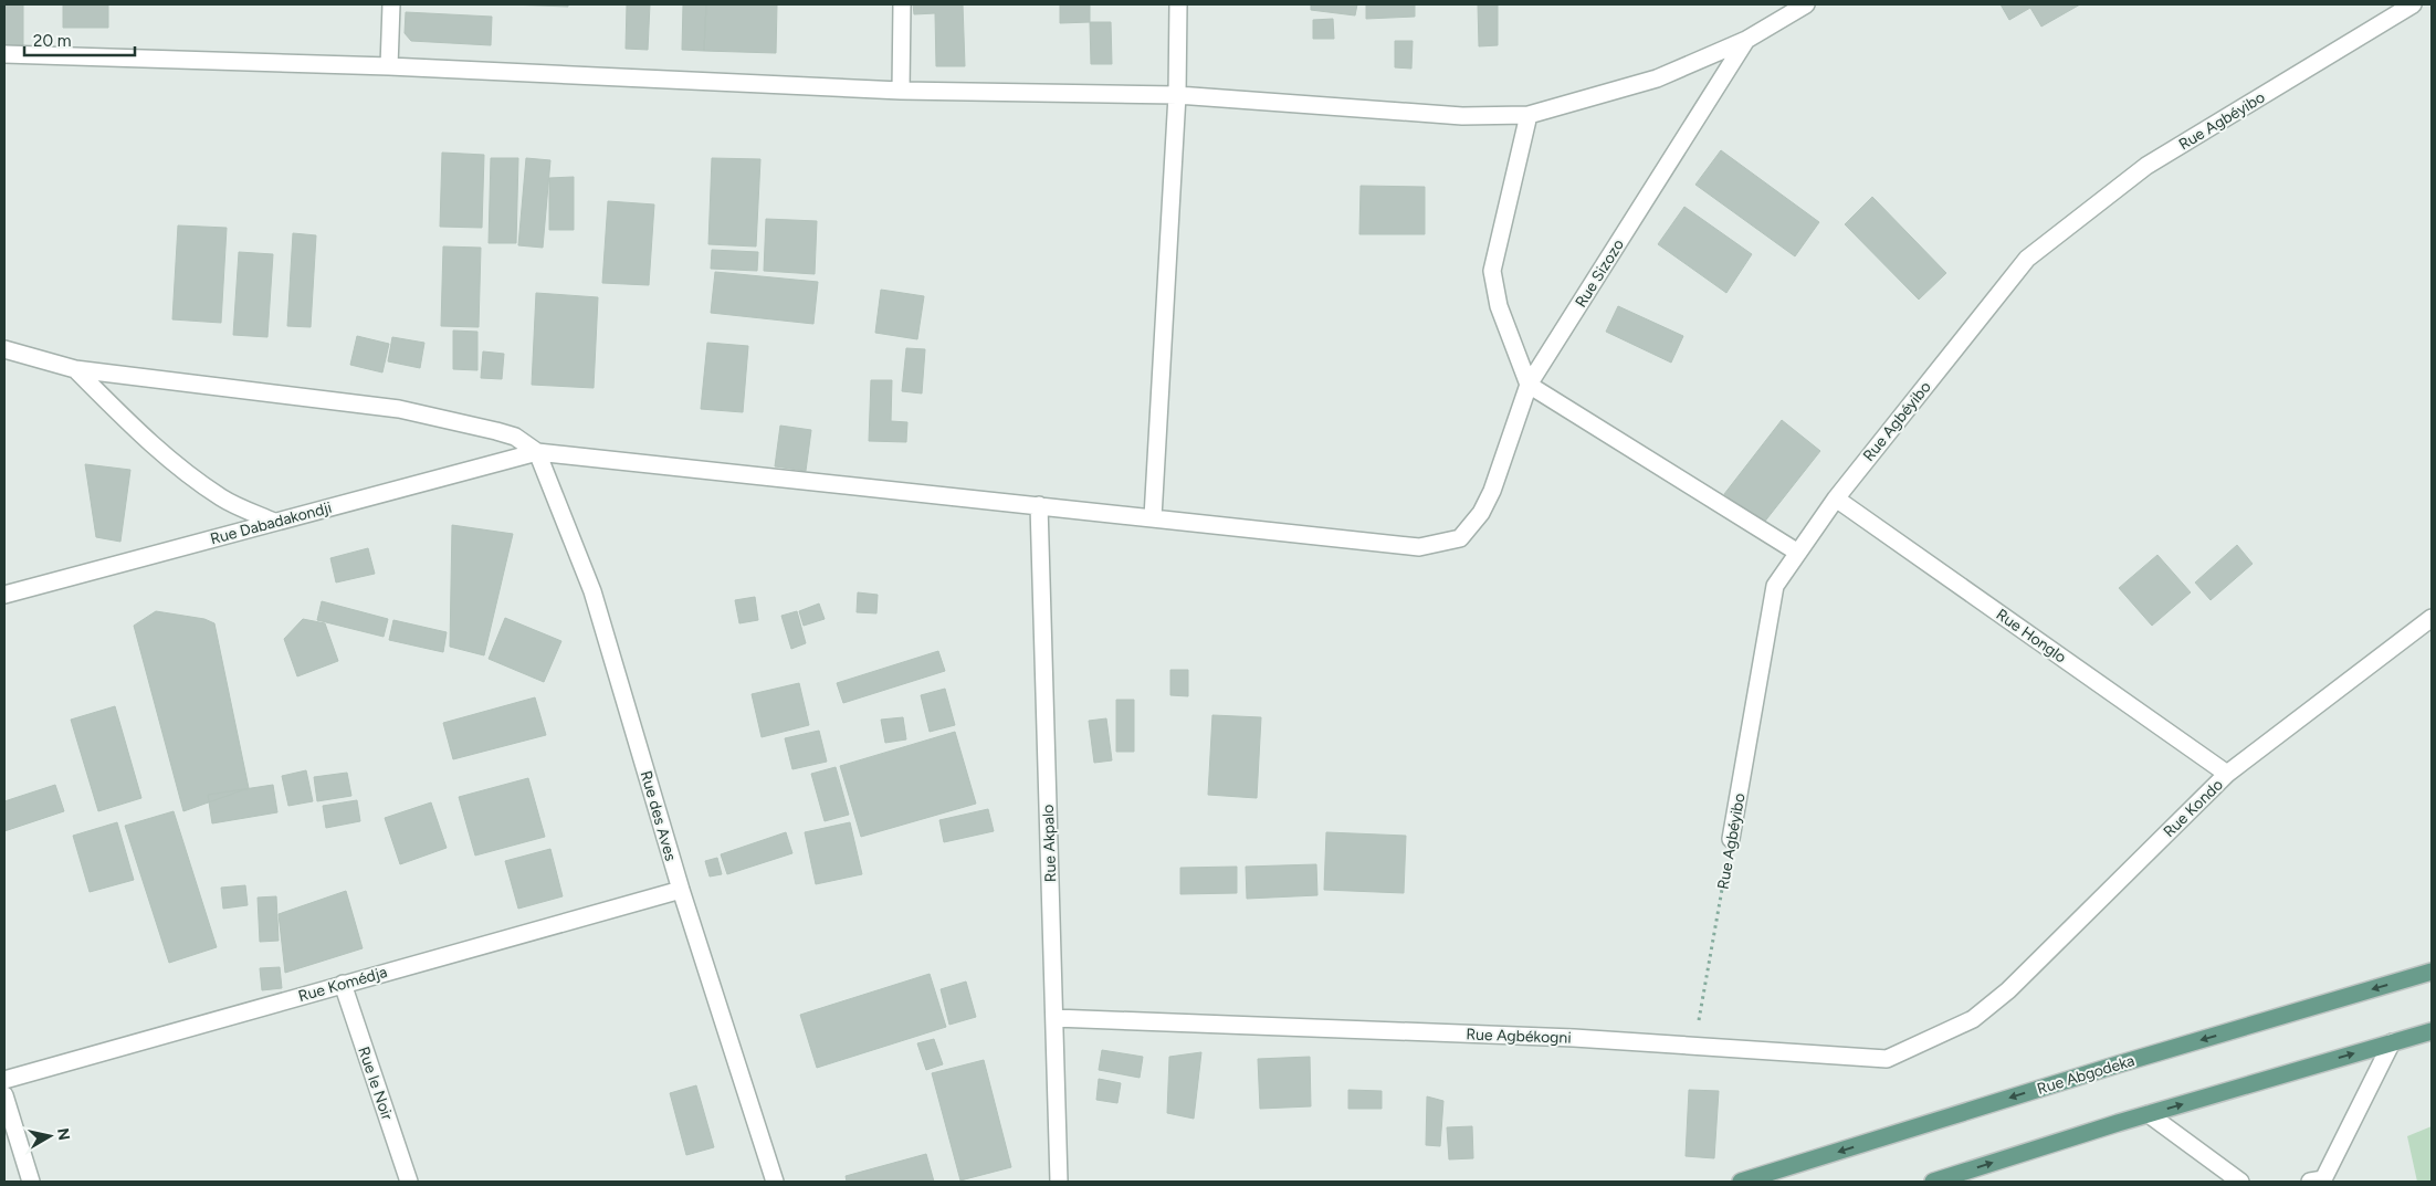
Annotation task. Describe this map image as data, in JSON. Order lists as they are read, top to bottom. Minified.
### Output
{"streets":{"main road":["Rue Abgodeka"],"street":["Rue Agbéyibo","Rue Sizozo","Rue Dabadakondji","Rue Honglo","Rue Kondo","Rue des Aves","Rue Akpalo","Rue Komédja","Rue Agbékogni","Rue le Noir"]},"crossings":[["Rue Agbéyibo","Rue Honglo"],["Rue Agbéyibo","Rue Agbékogni"],["Rue Sizozo","Rue Dabadakondji"],["Rue Sizozo","Rue des Aves"],["Rue Sizozo","Rue Akpalo"],["Rue Dabadakondji","Rue des Aves"],["Rue Honglo","Rue Kondo"],["Rue Kondo","Rue Agbékogni"],["Rue des Aves","Rue Komédja"],["Rue Akpalo","Rue Agbékogni"],["Rue Komédja","Rue le Noir"]],"scale_bar":"20 m","north":"right"}
